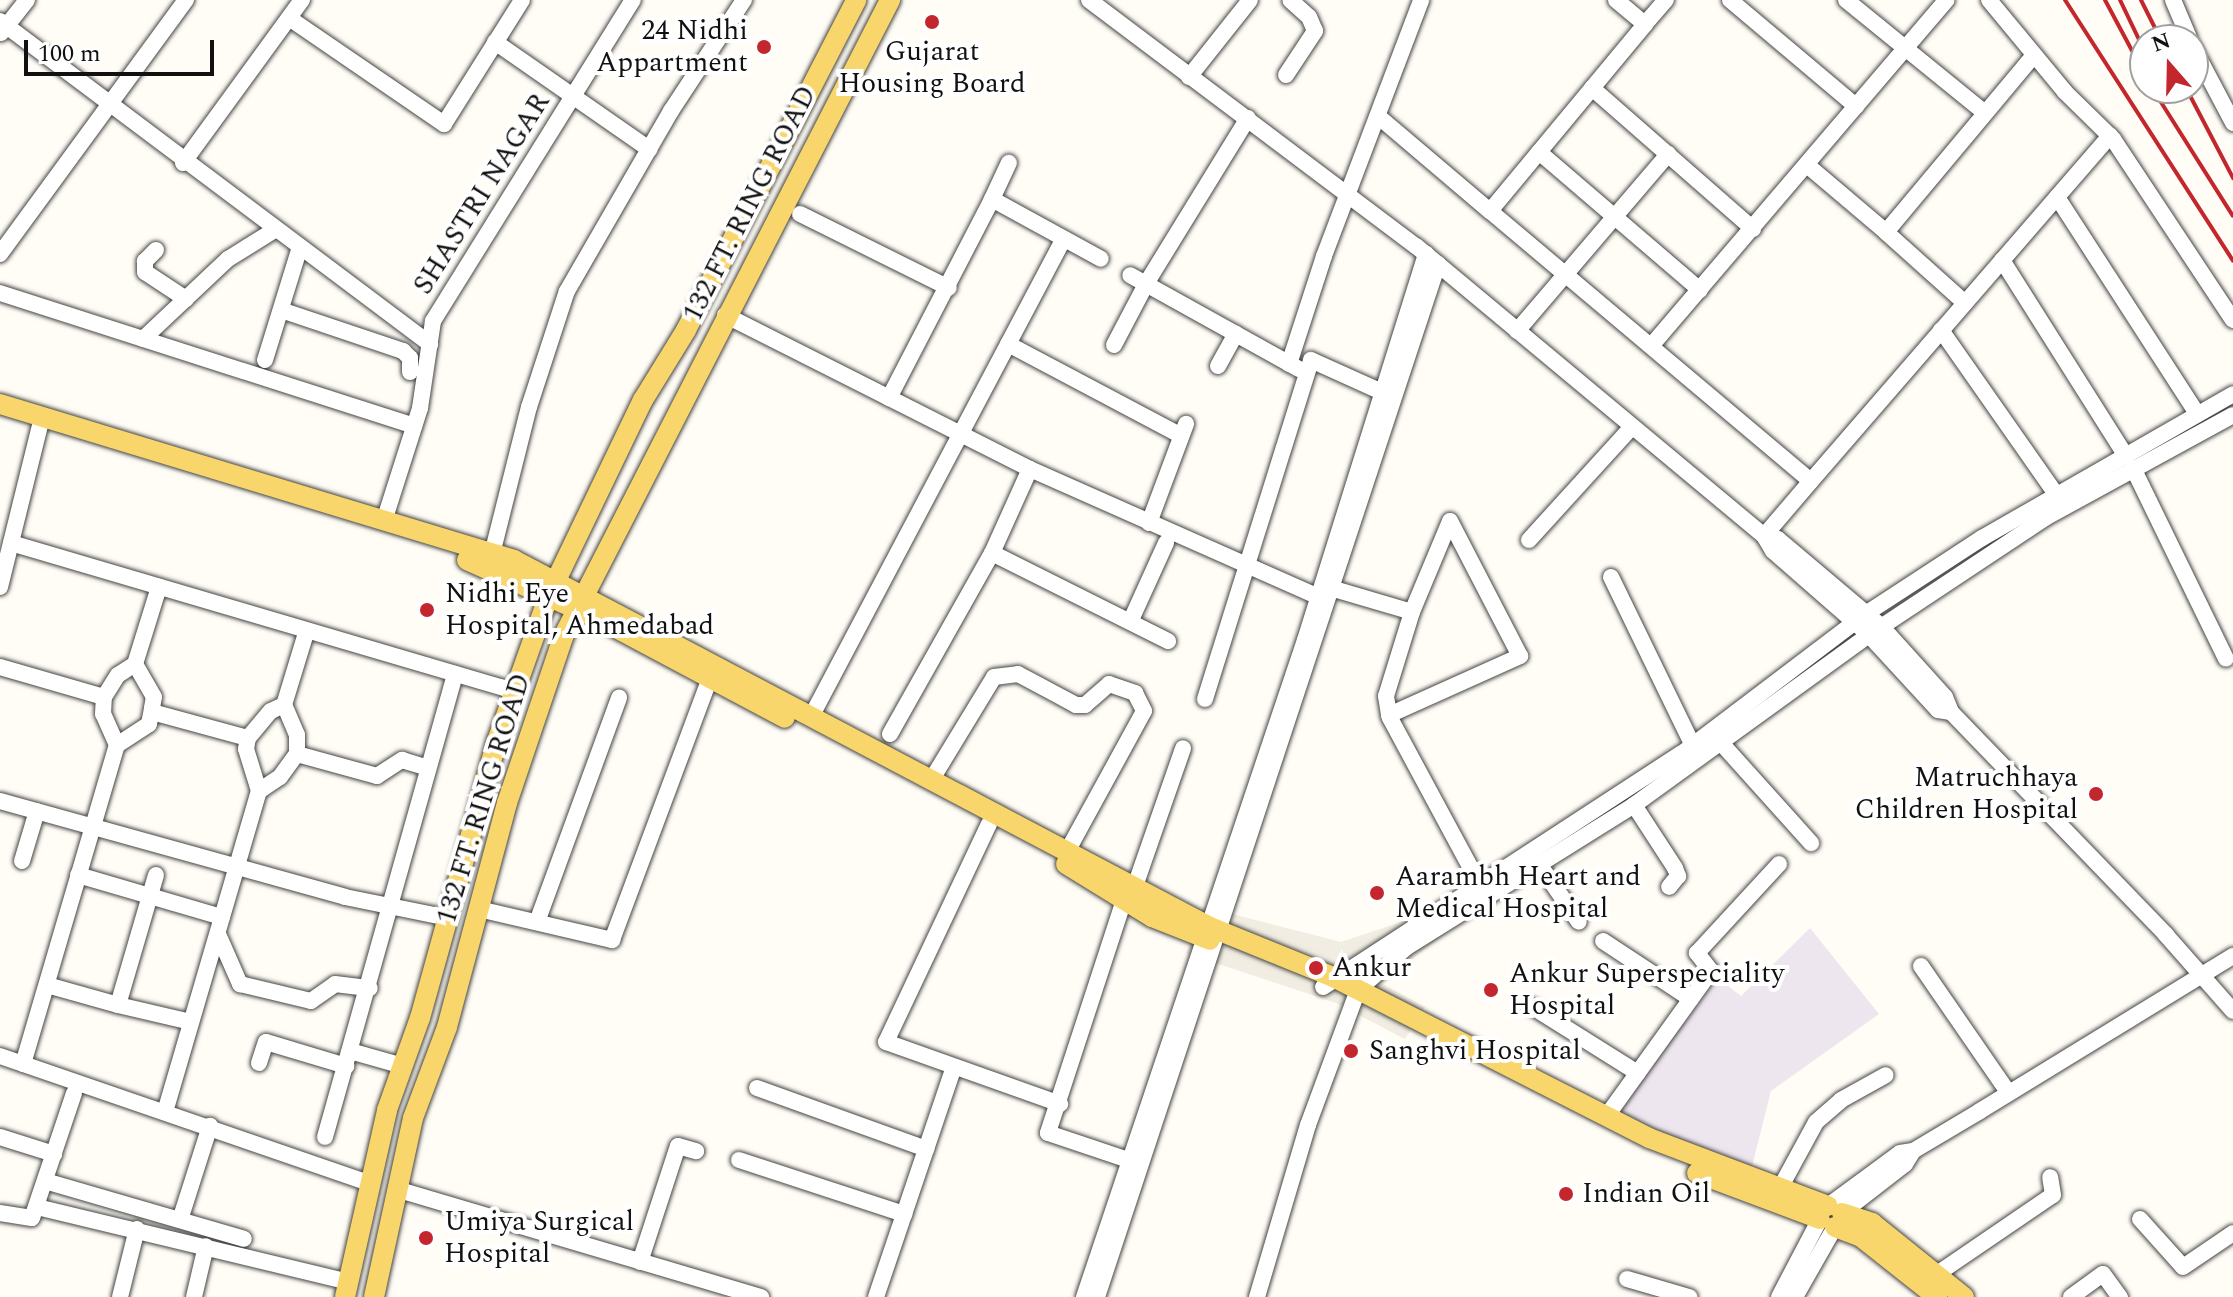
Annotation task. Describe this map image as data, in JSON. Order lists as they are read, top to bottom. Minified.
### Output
{"streets":{"main road":["132 FT. RING ROAD"],"street":["SHASTRI NAGAR"]},"places":["Gujarat Housing Board","24 Nidhi Appartment","Nidhi Eye Hospital, Ahmedabad","Matruchhaya Children Hospital","Aarambh Heart and Medical Hospital","Ankur","Ankur Superspeciality Hospital","Sanghvi Hospital","Indian Oil","Umiya Surgical Hospital"],"scale_bar":"100 m","north":"top"}
